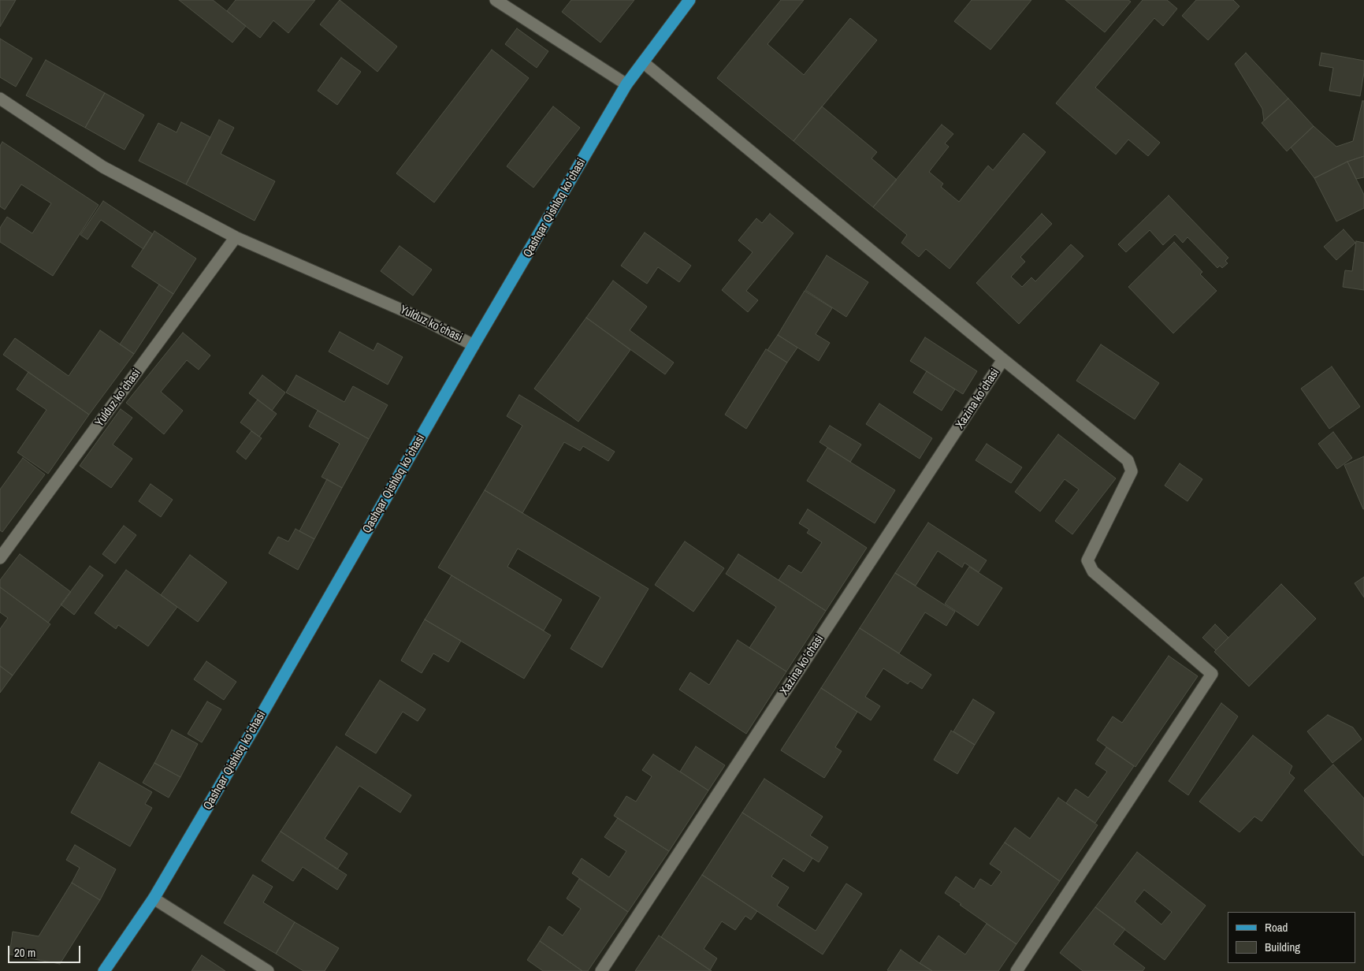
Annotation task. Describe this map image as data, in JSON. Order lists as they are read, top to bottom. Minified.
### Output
{"streets":{"main road":["Qashqar Qishloq koʻchasi"],"street":["Yulduz koʻchasi","Xazina koʻchasi"]},"crossings":[["Qashqar Qishloq koʻchasi","Yulduz koʻchasi"]],"legend":["Road","Building"],"scale_bar":"20 m"}
